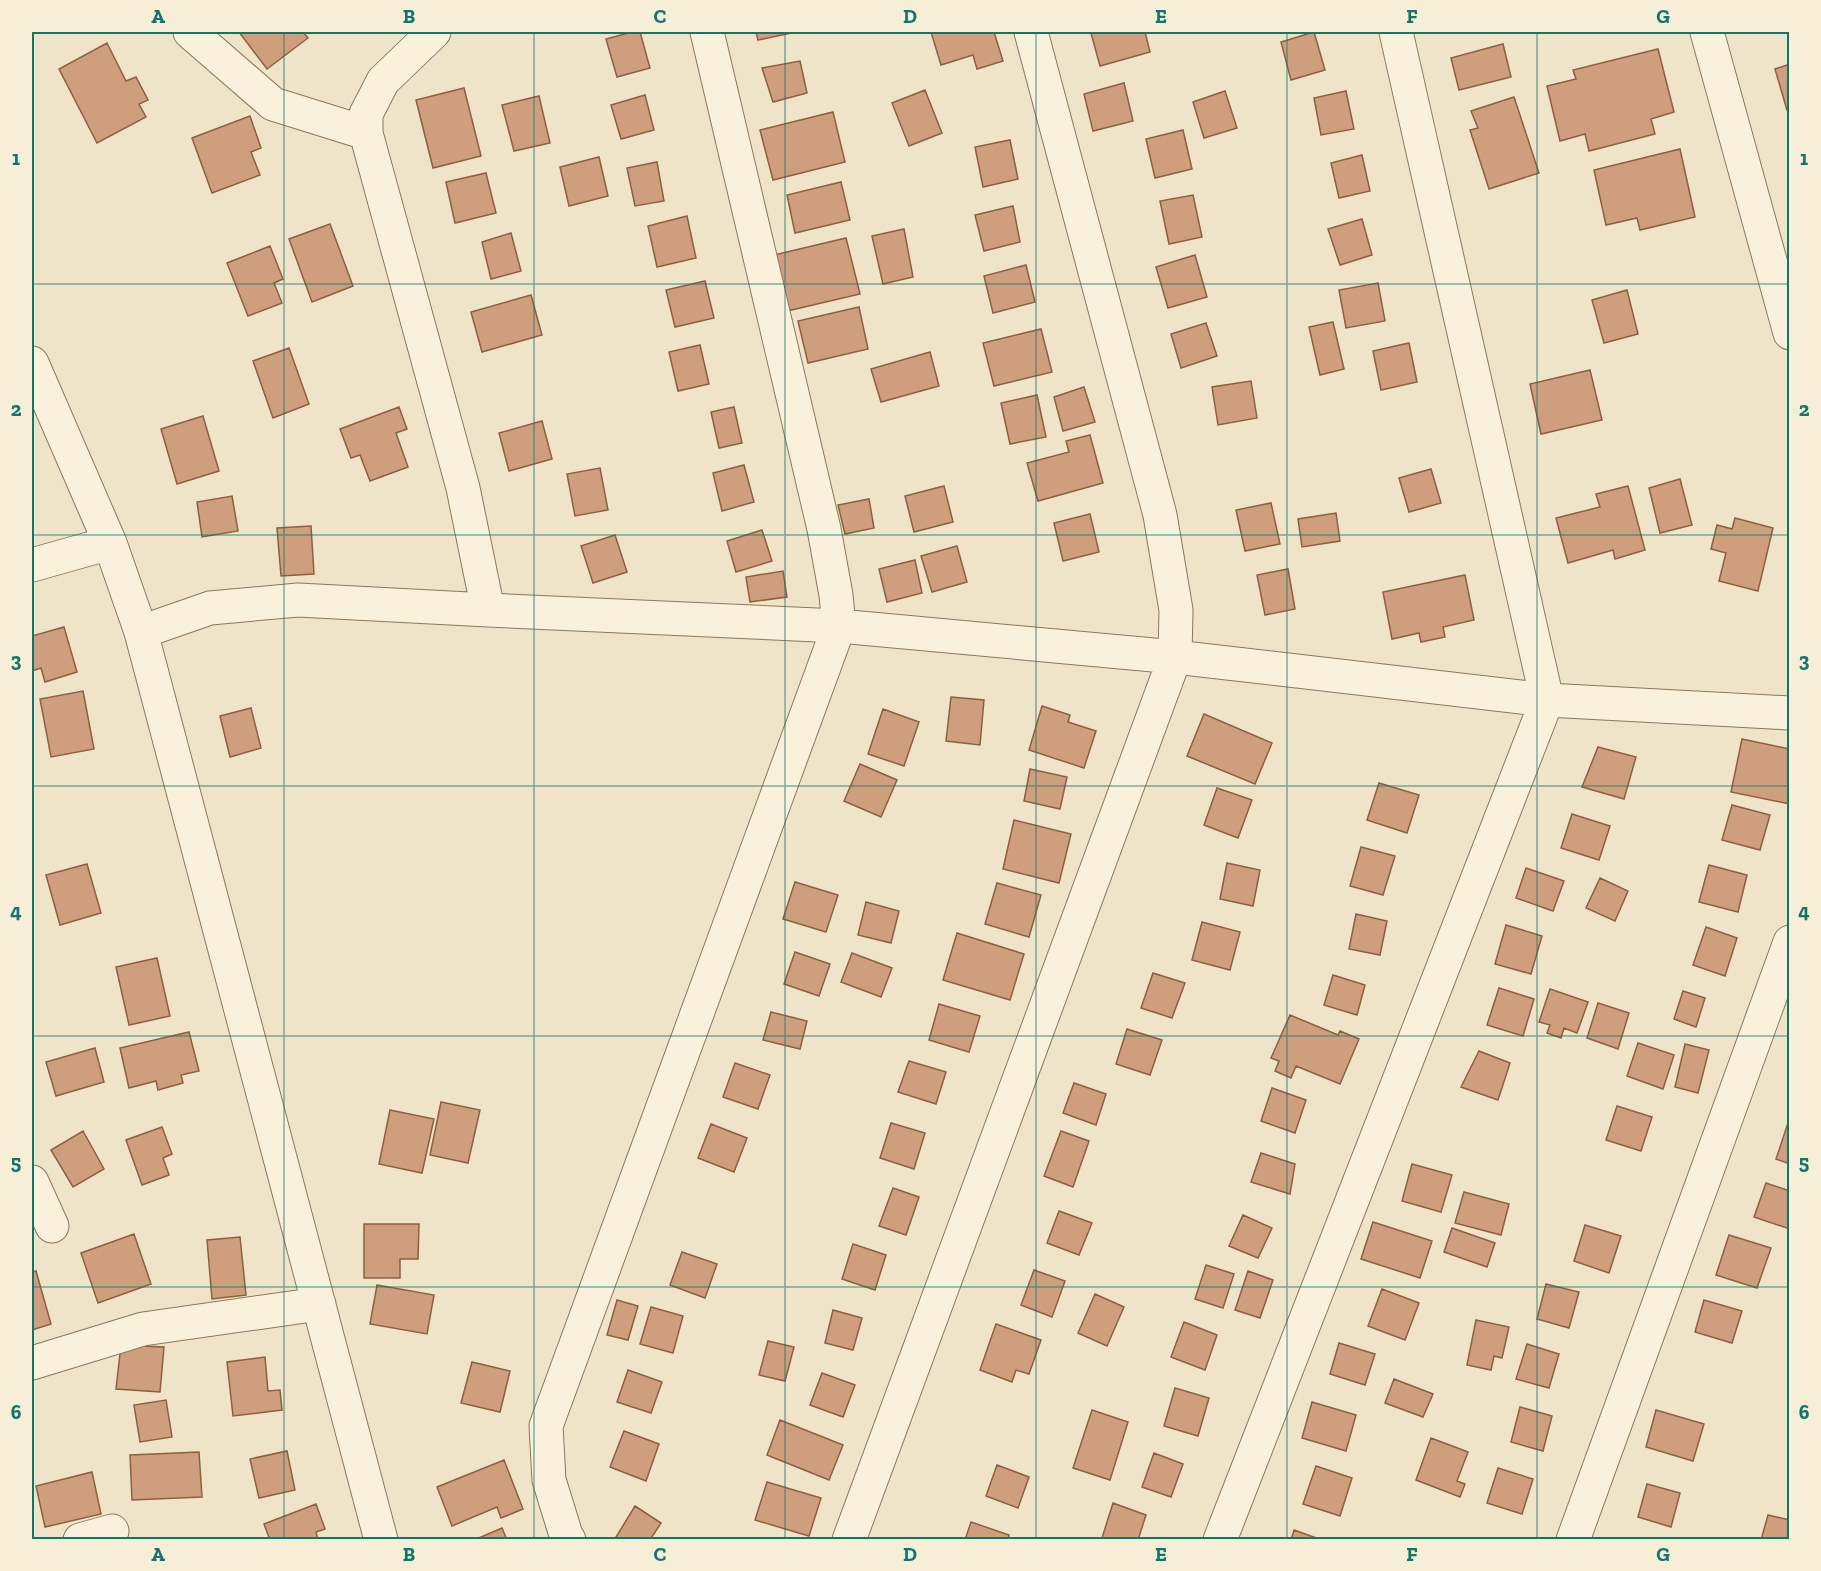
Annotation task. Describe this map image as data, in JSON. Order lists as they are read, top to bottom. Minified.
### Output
{"grid":{"columns":["A","B","C","D","E","F","G"],"rows":["1","2","3","4","5","6"]}}
